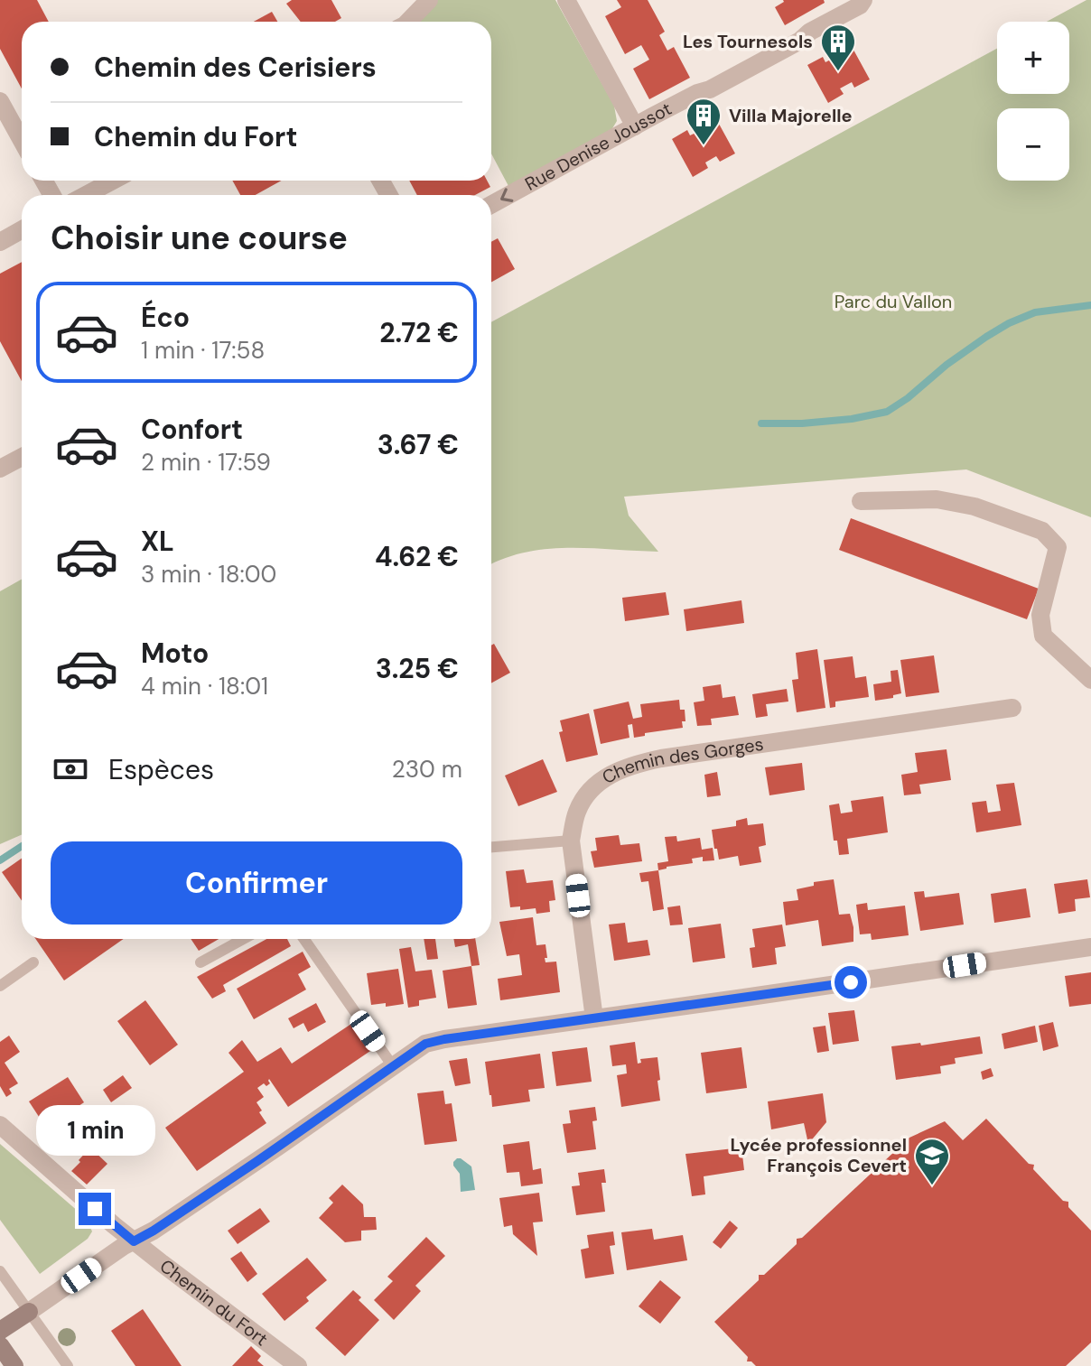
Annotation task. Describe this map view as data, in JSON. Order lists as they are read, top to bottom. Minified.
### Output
{"streets":{"street":["Rue Denise Joussot","Chemin des Gorges","Chemin du Fort"]},"one_way":["Rue Denise Joussot"],"parks":["Parc du Vallon"],"places":{"building":["Les Tournesols","Villa Majorelle"],"school or university":["Lycée professionnel François Cevert"]},"page":{"map_buttons":["+","−"],"banner":["Chemin des Cerisiers","Chemin du Fort"],"heading":"Choisir une course","list":[{"name":"Éco","note":"1 min · 17:58","value":"2.72 €"},{"name":"Confort","note":"2 min · 17:59","value":"3.67 €"},{"name":"XL","note":"3 min · 18:00","value":"4.62 €"},{"name":"Moto","note":"4 min · 18:01","value":"3.25 €"}],"pay":["Espèces","230 m"],"buttons":"Confirmer","bubble":"1 min"}}
